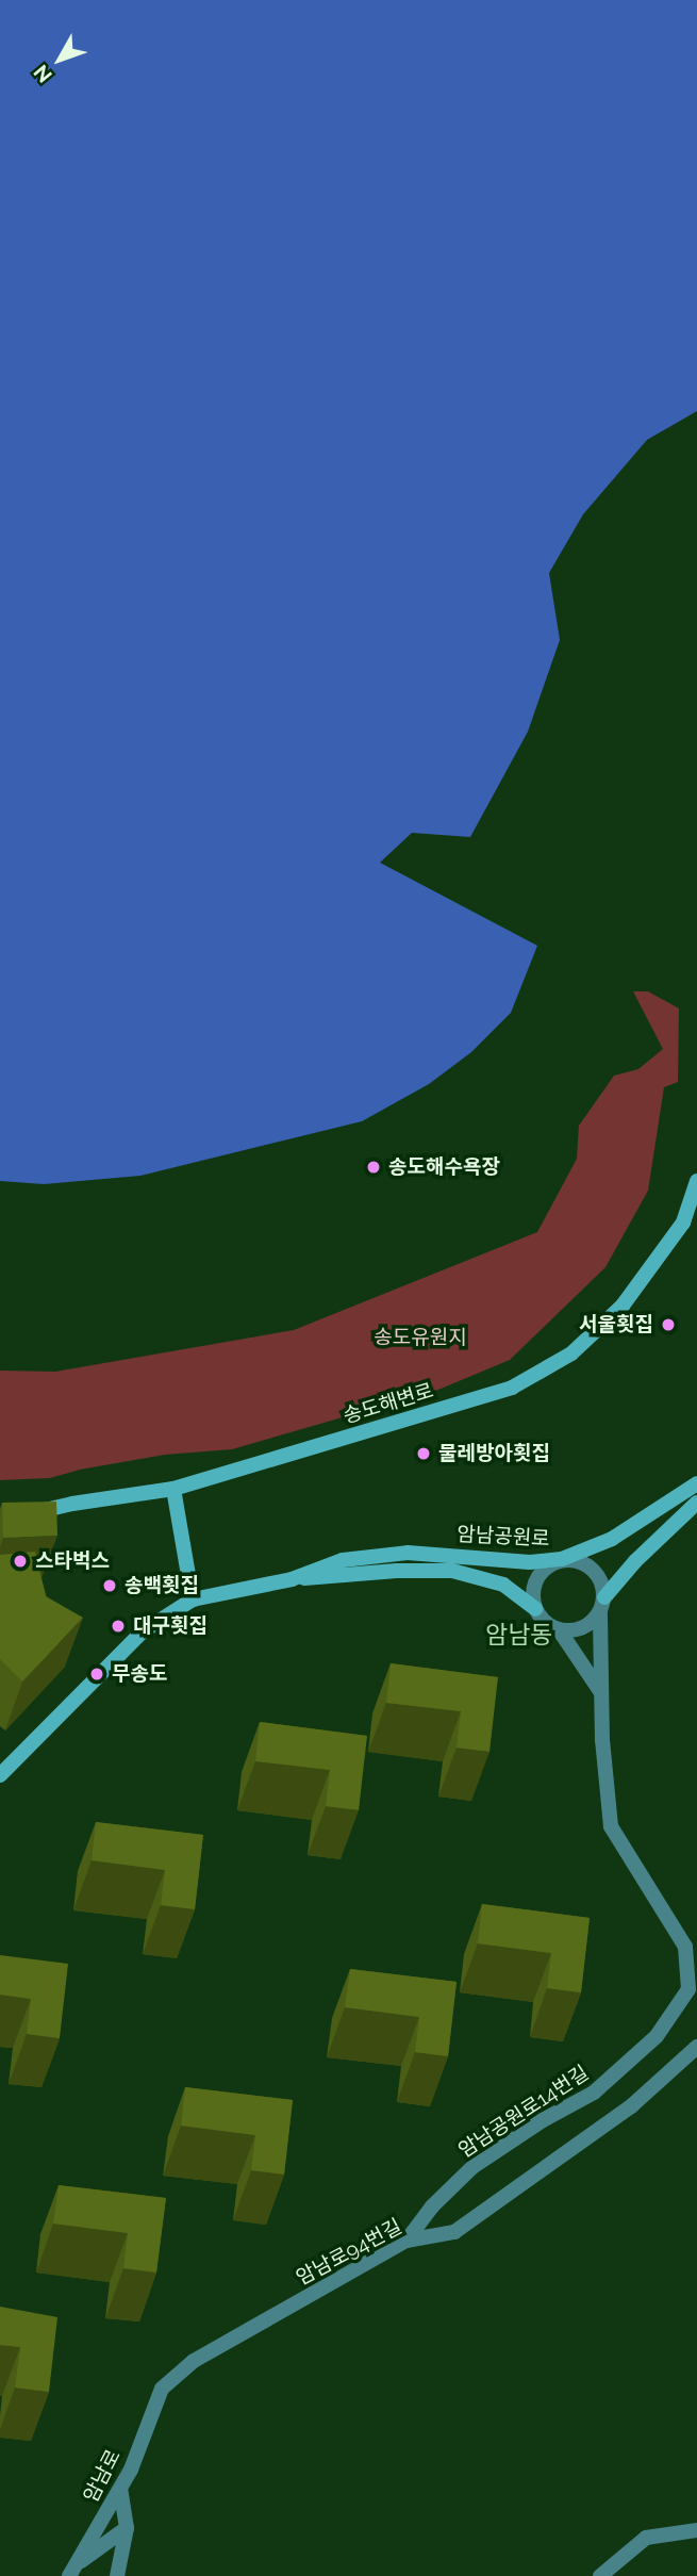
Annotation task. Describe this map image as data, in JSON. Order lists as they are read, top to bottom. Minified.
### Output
{"streets":{"street":["송도해변로","암남공원로","암남공원로14번길","암남로94번길","암남로"]},"crossings":[["암남공원로","암남공원로14번길"],["암남공원로14번길","암남로94번길"],["암남로94번길","암남로"]],"districts":["암남동"],"parks":["송도유원지"],"places":["송도해수욕장","서울횟집","물레방아횟집","스타벅스","송백횟집","대구횟집","무송도"],"north":"bottom left"}
